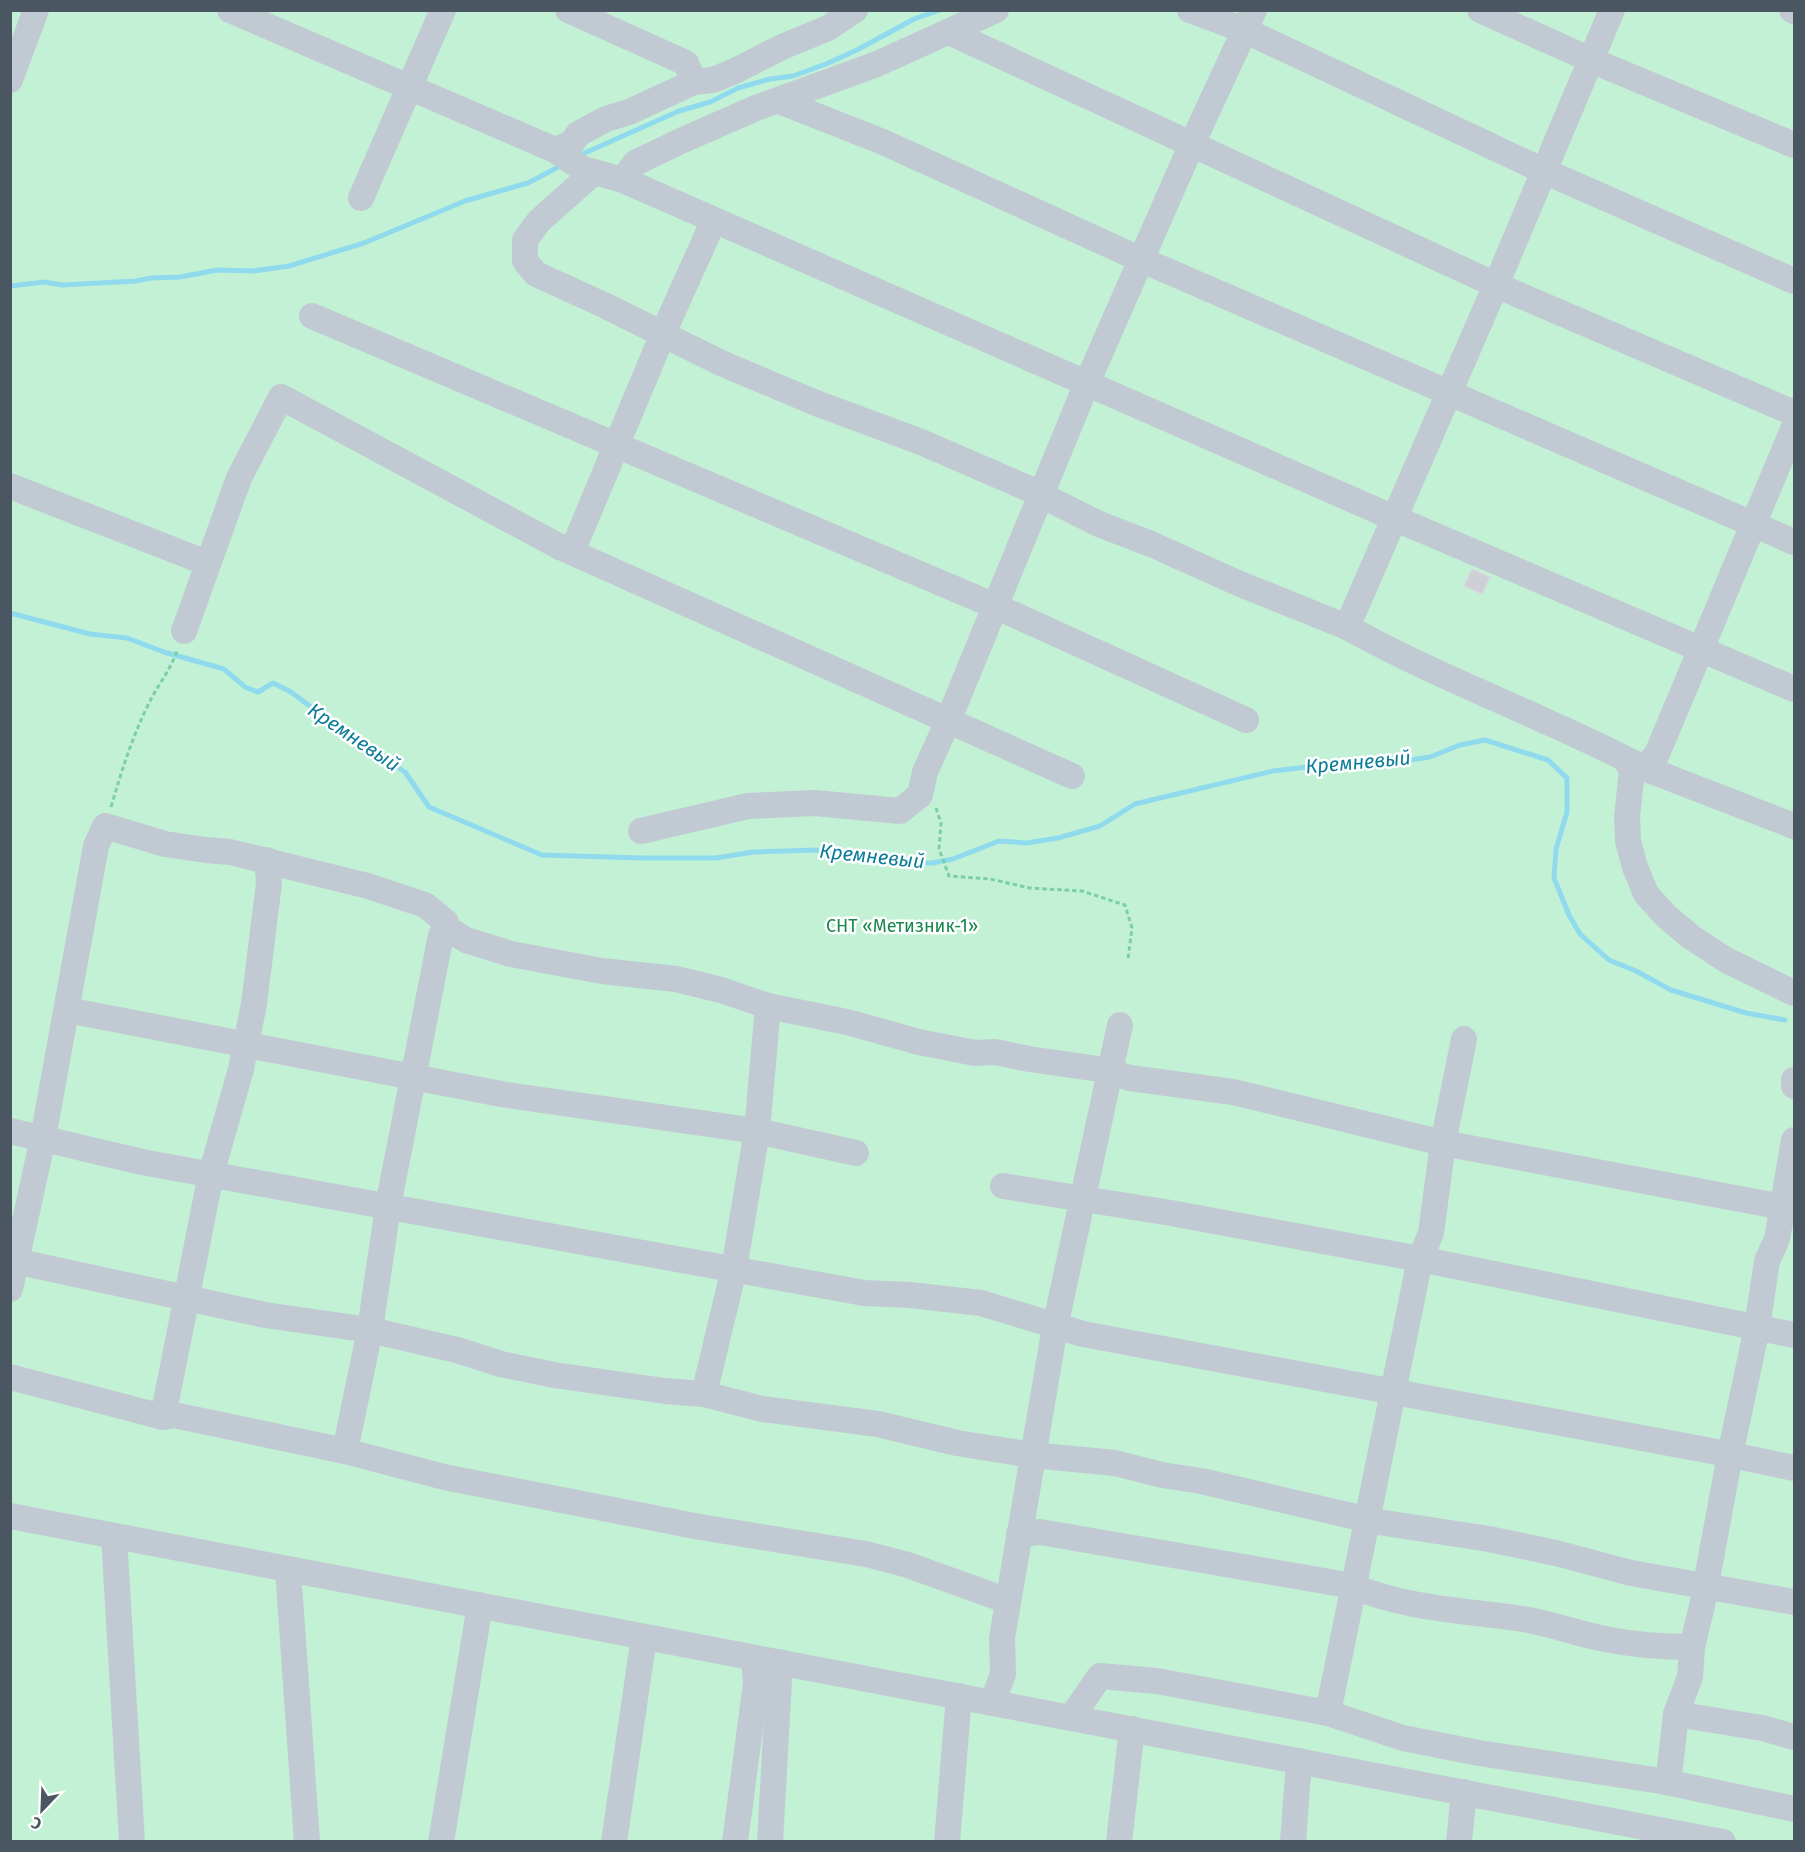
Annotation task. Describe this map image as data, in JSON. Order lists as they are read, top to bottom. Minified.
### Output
{"water":["Кремневый"],"parks":["СНТ «Метизник-1»"],"north":"bottom left"}
